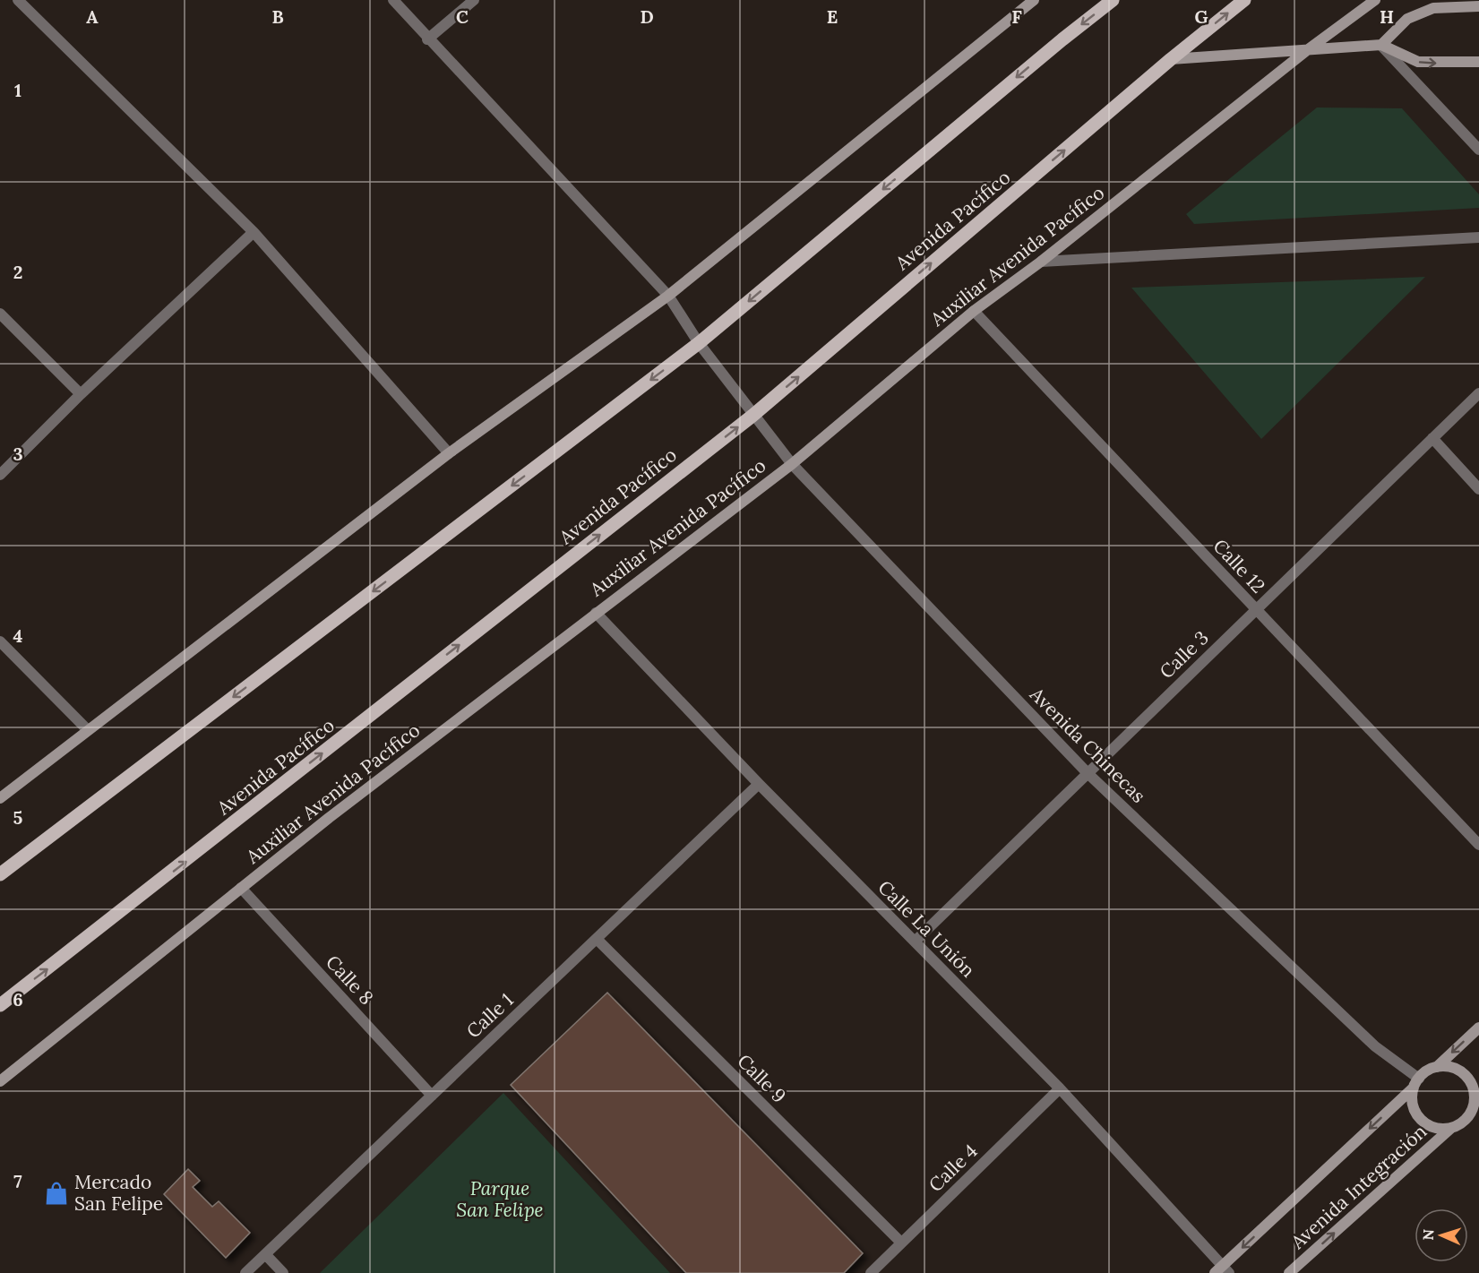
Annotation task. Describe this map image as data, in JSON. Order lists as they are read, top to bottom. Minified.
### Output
{"streets":{"main road":["Avenida Pacífico","Auxiliar Avenida Pacífico","Avenida Integración"],"street":["Calle 12","Calle 3","Avenida Chinecas","Calle La Unión","Calle 8","Calle 1","Calle 9","Calle 4"]},"crossings":[["Avenida Pacífico","Avenida Chinecas"],["Auxiliar Avenida Pacífico","Calle 12"],["Auxiliar Avenida Pacífico","Avenida Chinecas"],["Auxiliar Avenida Pacífico","Calle La Unión"],["Auxiliar Avenida Pacífico","Calle 8"],["Calle 12","Calle 3"],["Calle 3","Avenida Chinecas"],["Calle 3","Calle La Unión"],["Avenida Chinecas","Avenida Integración"],["Calle La Unión","Calle 1"],["Calle La Unión","Calle 4"],["Calle 8","Calle 1"],["Calle 1","Calle 9"],["Calle 9","Calle 4"]],"parks":["Parque San Felipe"],"places":{"shop":["Mercado San Felipe"]},"north":"left","grid":{"columns":["A","B","C","D","E","F","G","H"],"rows":["1","2","3","4","5","6","7"]}}
